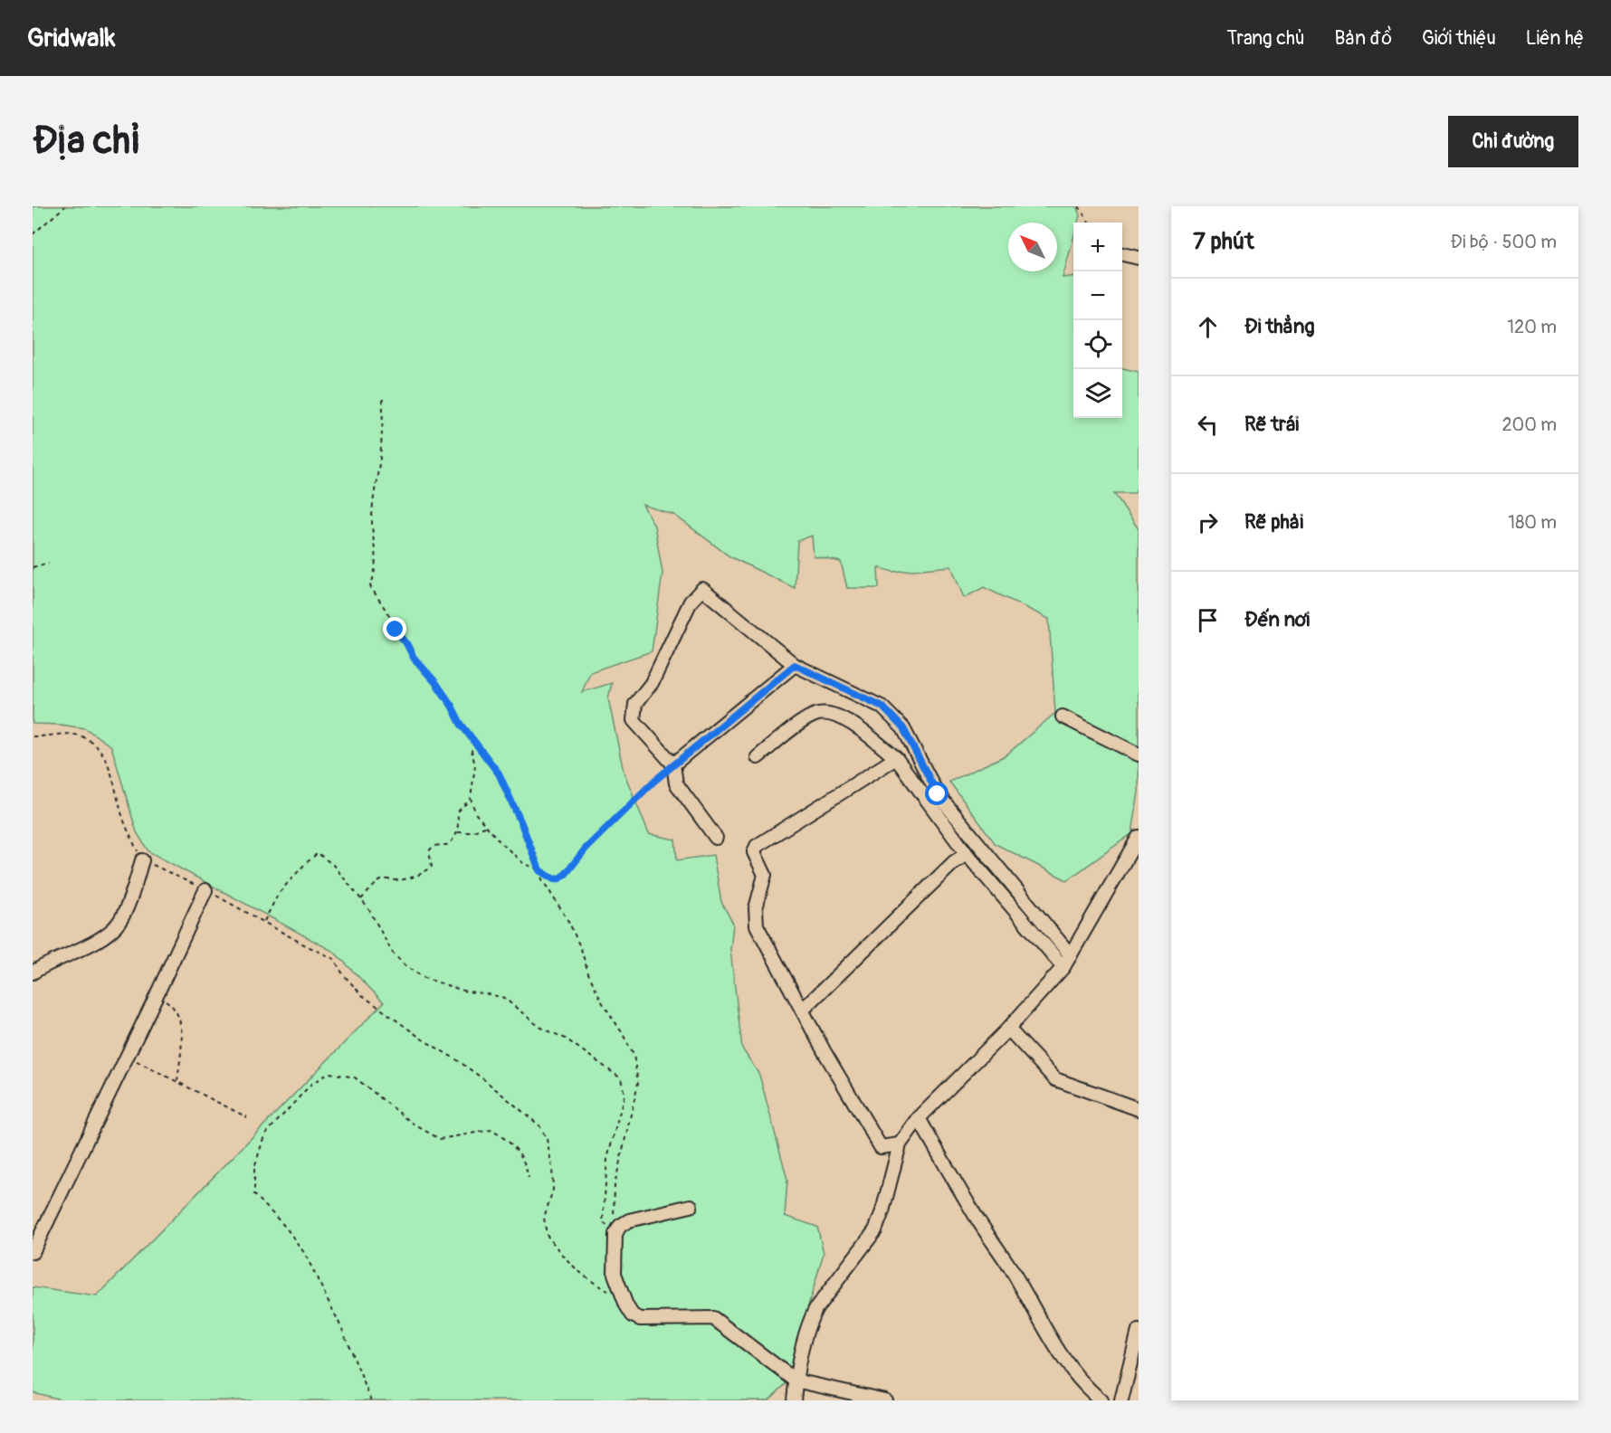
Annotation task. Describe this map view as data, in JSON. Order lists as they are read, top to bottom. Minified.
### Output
{"north":"top left","page":{"header":"Gridwalk","nav":["Trang chủ","Bản đồ","Giới thiệu","Liên hệ"],"buttons":"Chỉ đường","title":"Địa chỉ","heading":["7 phút","Đi bộ · 500 m"],"map_buttons":["+","−"],"list":[["Đi thẳng","120 m"],["Rẽ trái","200 m"],["Rẽ phải","180 m"],"Đến nơi"]}}
